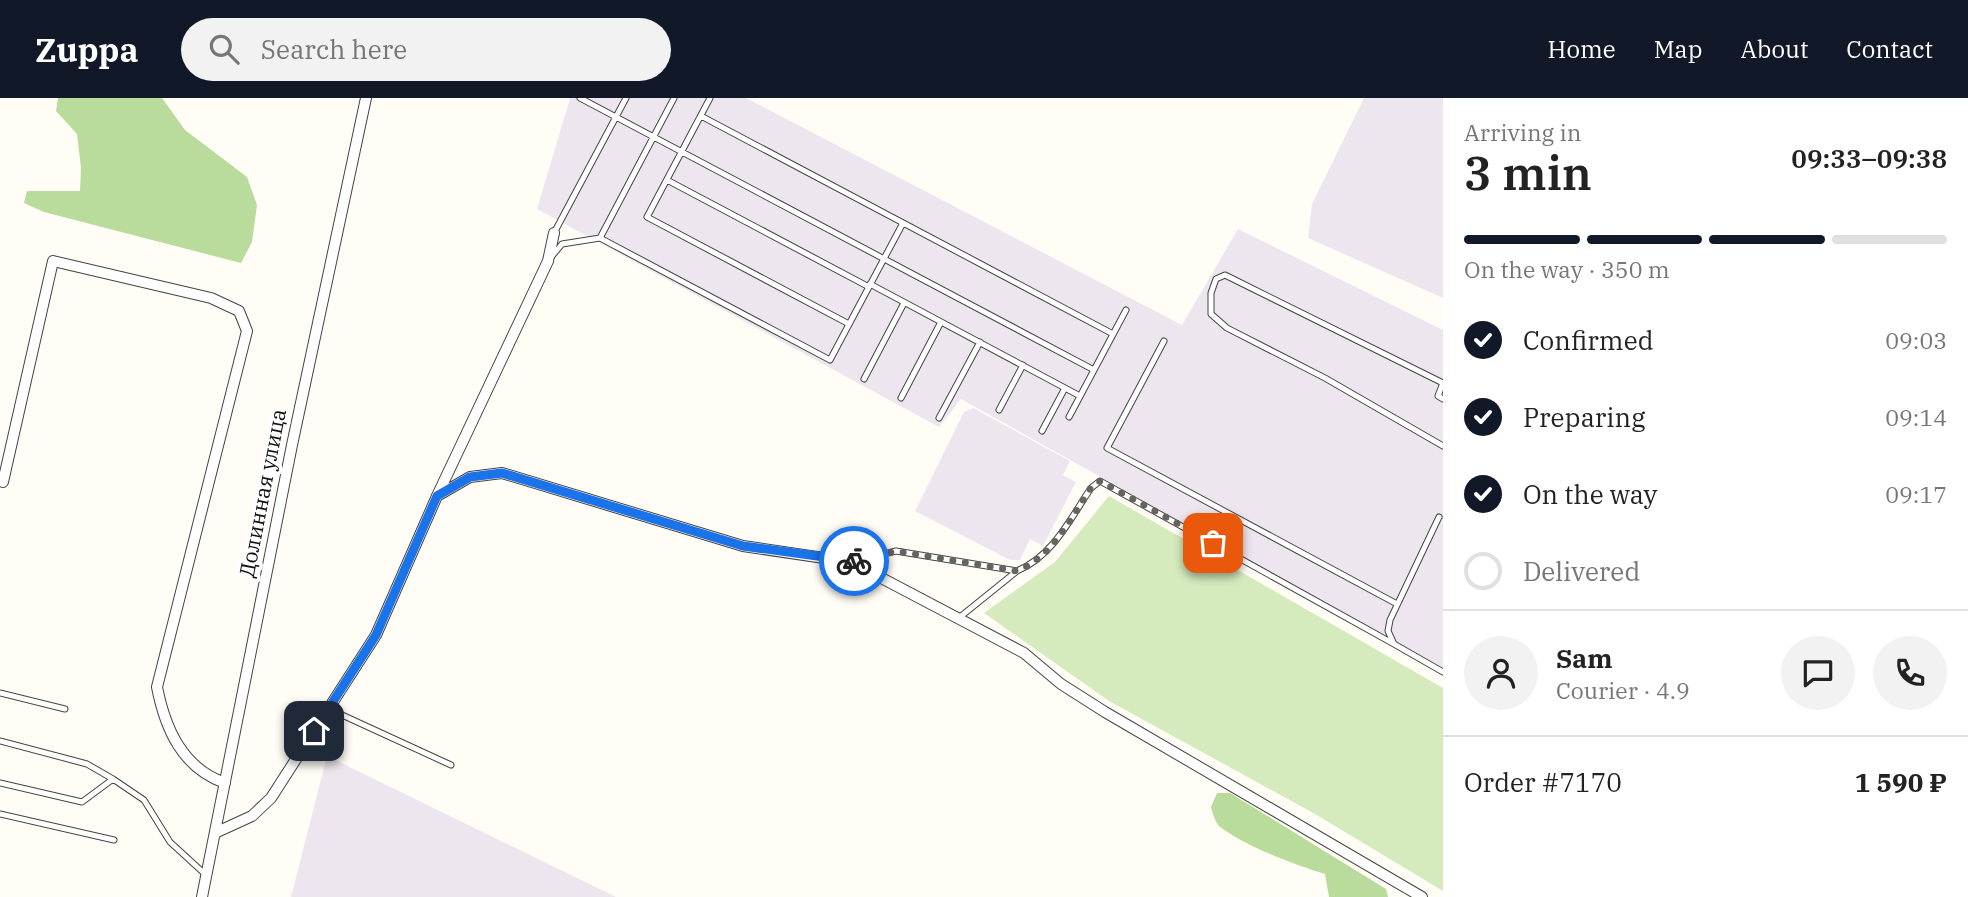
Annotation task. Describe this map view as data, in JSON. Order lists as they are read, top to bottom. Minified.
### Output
{"streets":{"street":["Долинная улица"]},"page":{"header":"Zuppa","search":"Search here","nav":["Home","Map","About","Contact"],"heading":["3 min","Arriving in","09:33–09:38"],"panel":["Sam","Courier · 4.9","Order #7170","1 590 ₽"],"bar":"On the way · 350 m","list":[["Confirmed","09:03"],["Preparing","09:14"],["On the way","09:17"],"Delivered"]}}
